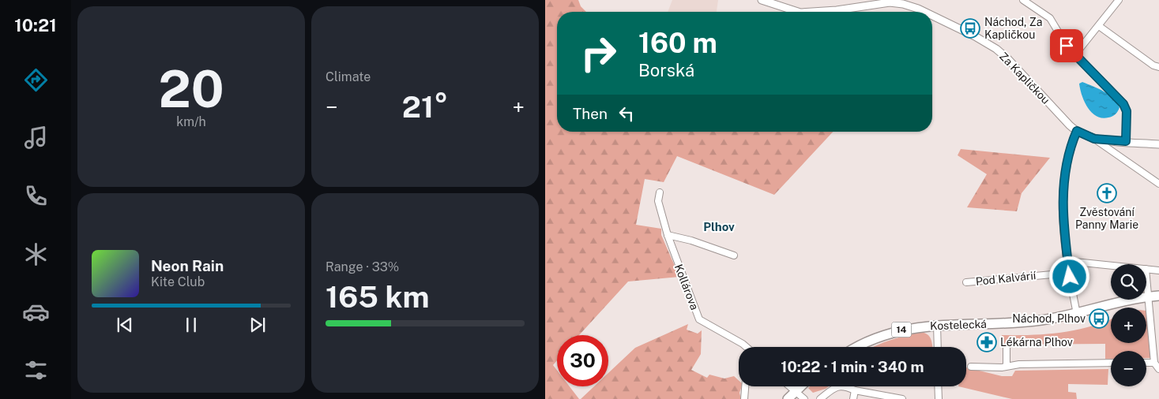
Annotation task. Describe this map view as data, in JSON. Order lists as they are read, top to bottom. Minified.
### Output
{"streets":{"main road":["Kostelecká","14"],"street":["Za Kapličkou","Pod Kalvárií","Kollárova"]},"crossings":[["Kostelecká","14"]],"districts":["Plhov"],"places":{"bus stop":["Náchod, Za Kapličkou","Náchod, Plhov"],"church":["Zvěstování Panny Marie"],"pharmacy":["Lékárna Plhov"]},"page":{"tabs":"10:21","tile":[["20","km/h"],"Climate",["Range · 33%","165 km"]],"turn":["160 m","Borská"],"heat":["−","21°","+"],"then":"Then","song":["Neon Rain","Kite Club"],"map_buttons":["+","−"],"limit":"30","trip":"10:22 · 1 min · 340 m"}}
